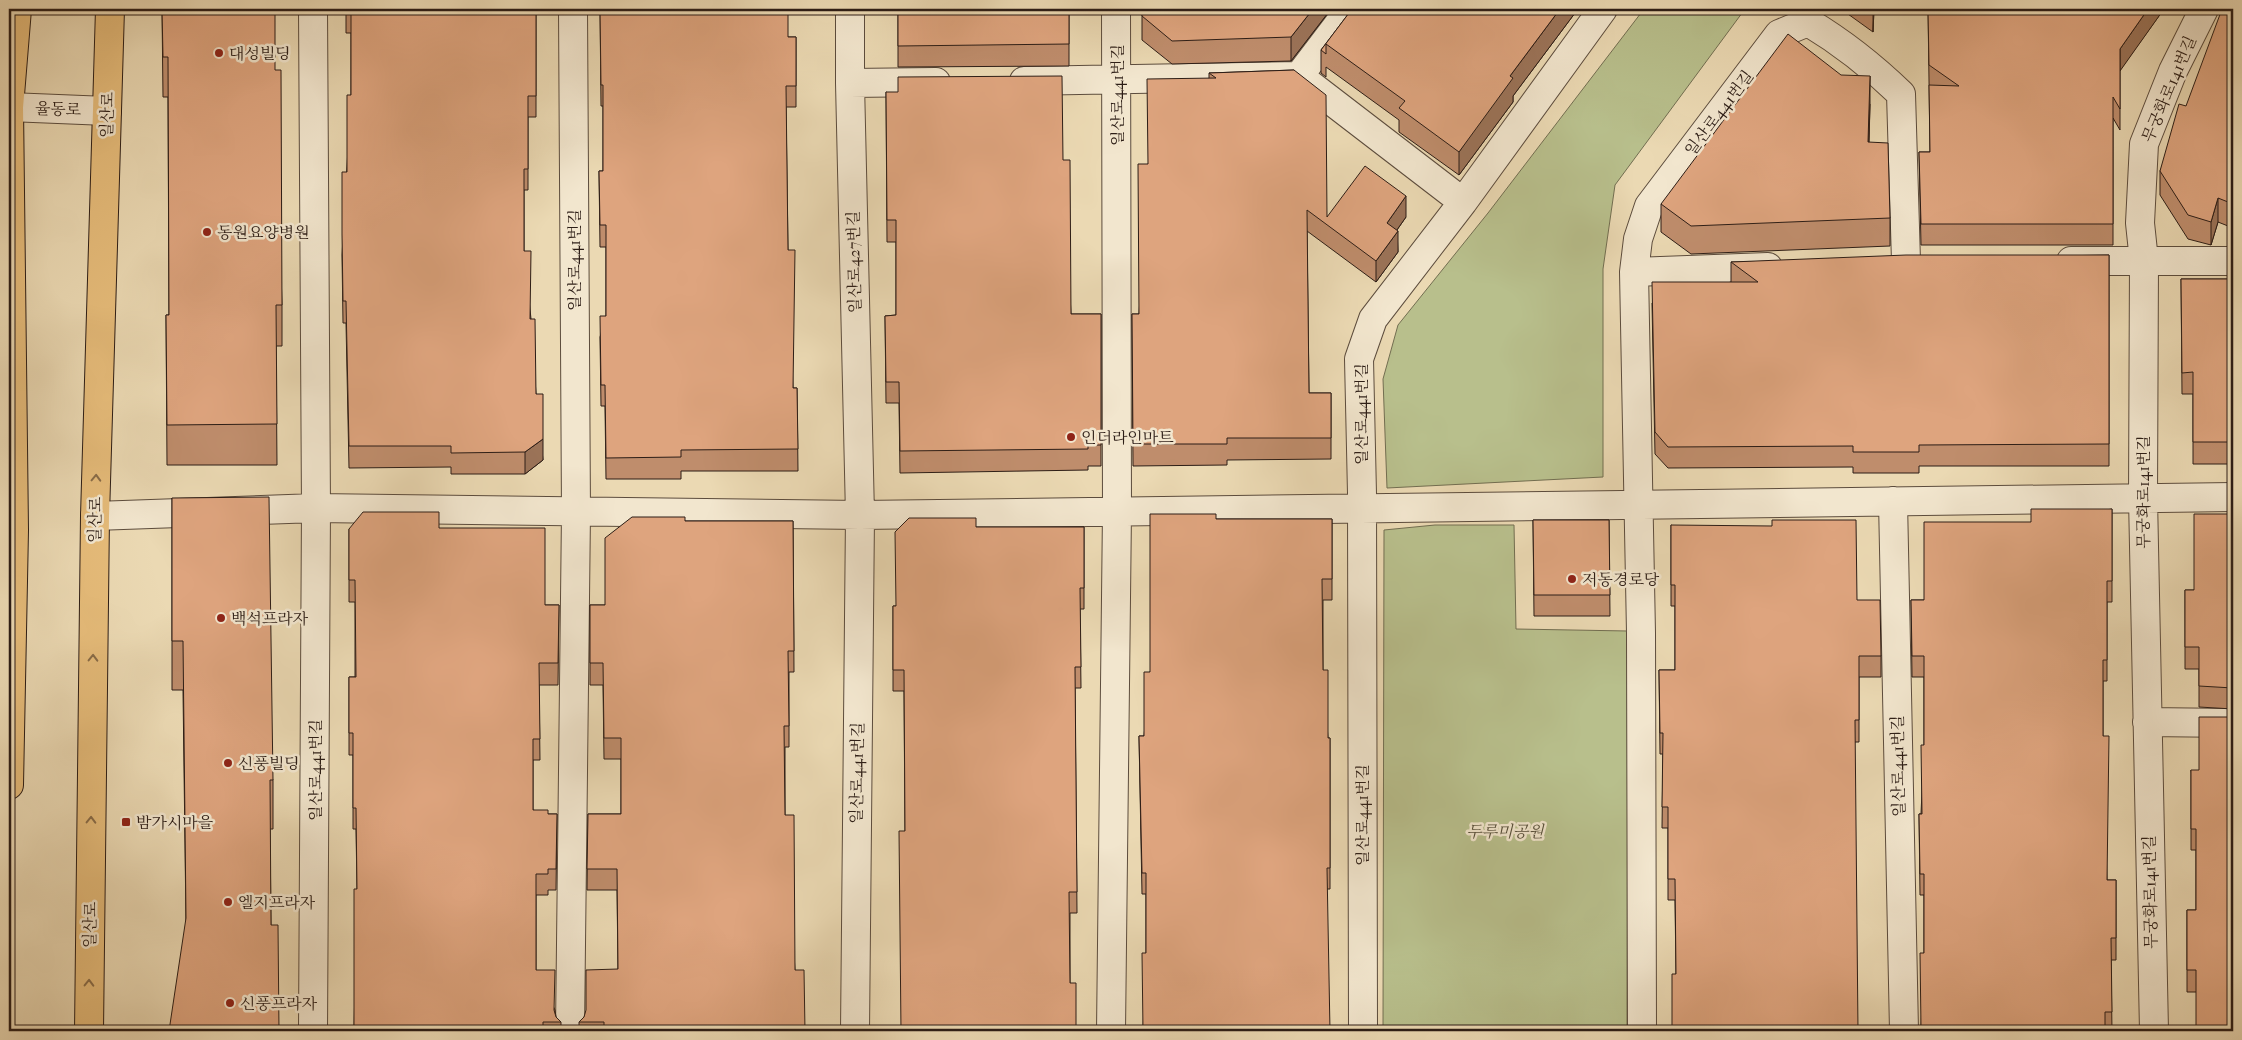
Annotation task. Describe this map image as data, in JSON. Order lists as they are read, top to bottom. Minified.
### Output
{"streets":{"main road":["일산로"],"street":["무궁화로141번길","일산로441번길","율동로","일산로427번길"]},"crossings":[["일산로441번길","일산로427번길"],["율동로","일산로"]],"parks":["두루미공원"],"places":{"other":["대성빌딩","동원요양병원","인더라인마트","저동경로당","백석프라자","신풍빌딩","엘지프라자","신풍프라자"],"transit":["밤가시마을"]}}
